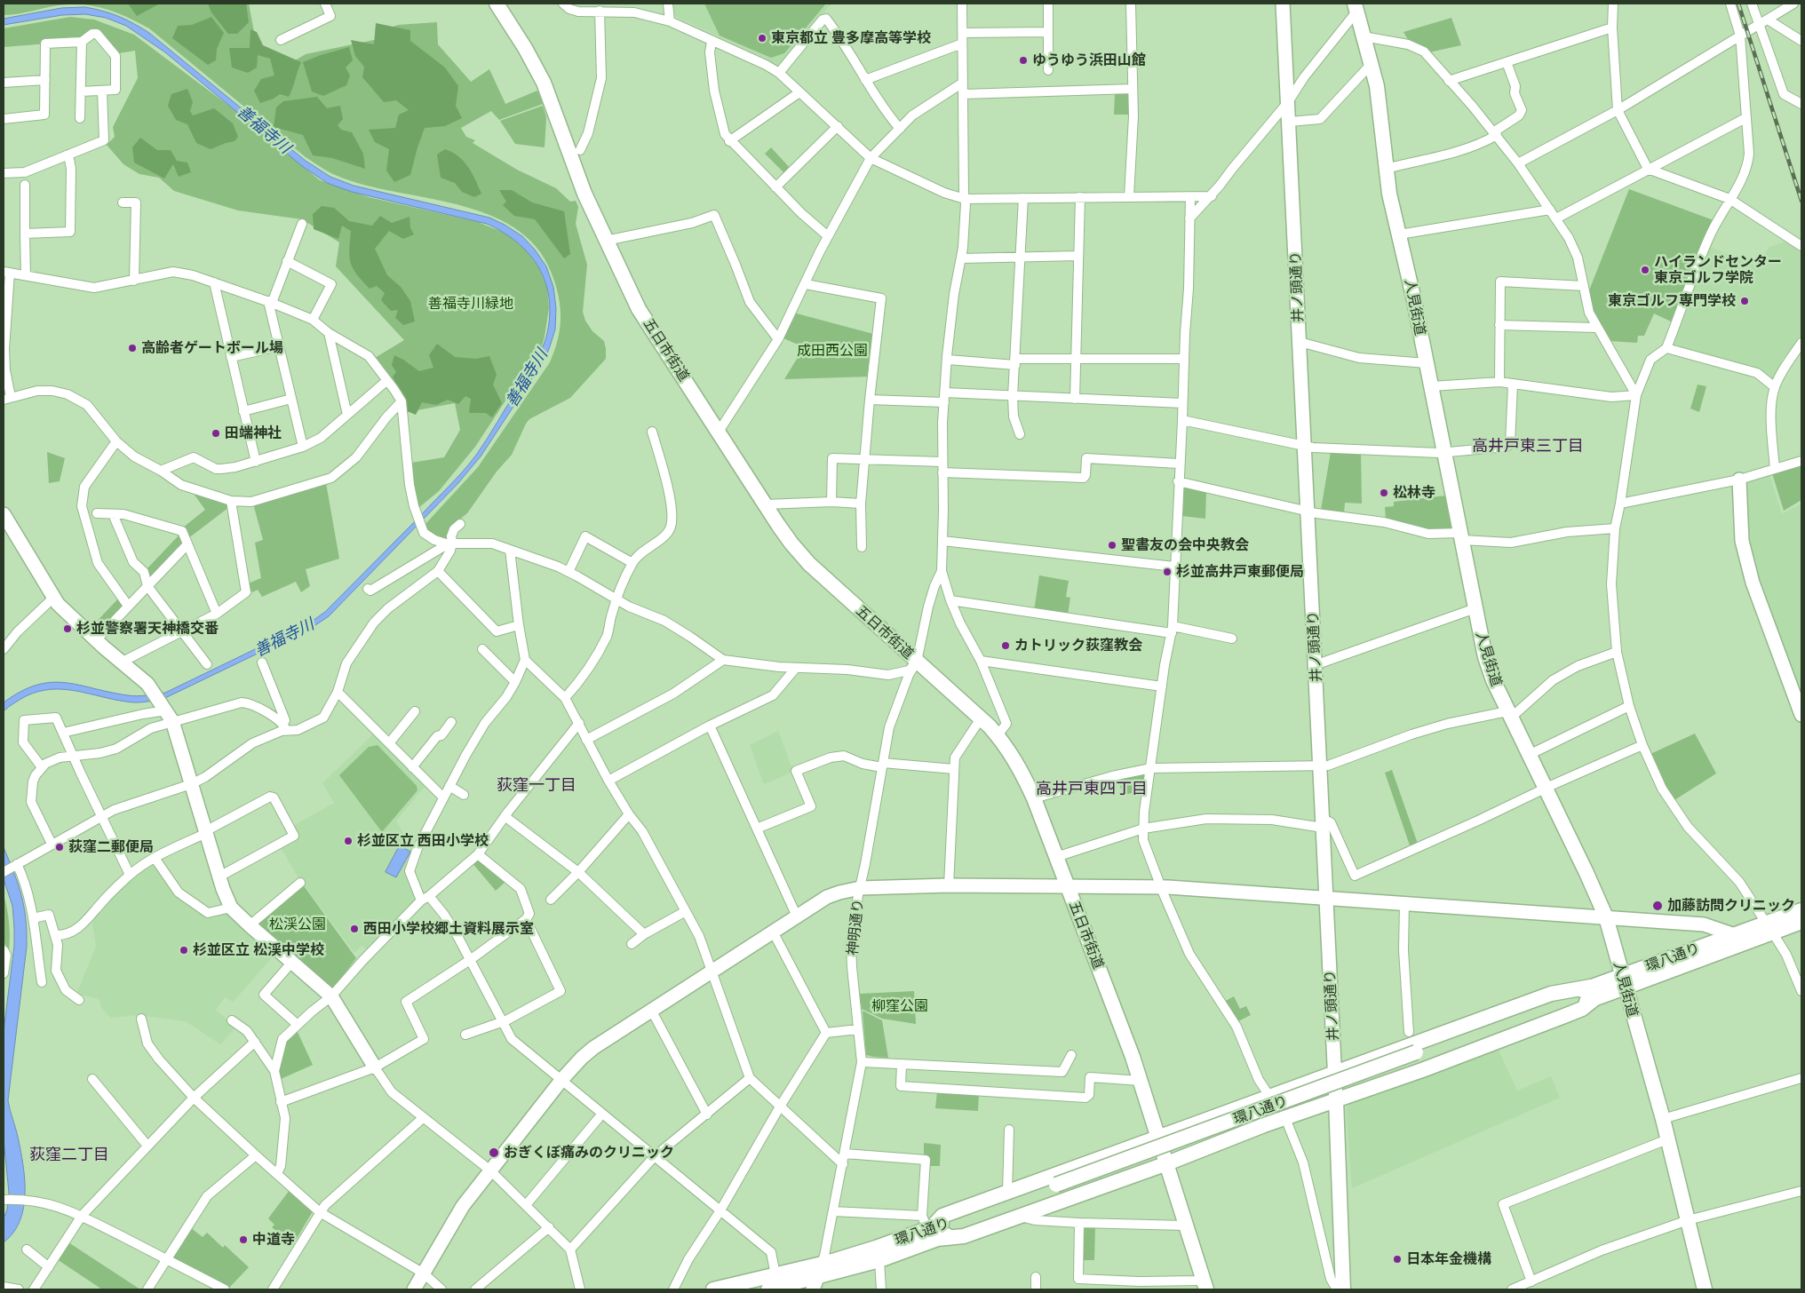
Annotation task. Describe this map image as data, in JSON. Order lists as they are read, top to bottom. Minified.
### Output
{"streets":{"main road":["井ノ頭通り","人見街道","五日市街道","環八通り"],"street":["神明通り"]},"crossings":[["人見街道","環八通り"],["五日市街道","神明通り"],["神明通り","環八通り"]],"districts":["高井戸東三丁目","荻窪一丁目","高井戸東四丁目","荻窪二丁目"],"water":["善福寺川"],"parks":["善福寺川緑地","成田西公園","松渓公園","柳窪公園"],"places":["東京都立 豊多摩高等学校","ゆうゆう浜田山館","ハイランドセンター 東京ゴルフ学院","東京ゴルフ専門学校","高齢者ゲートボール場","田端神社","松林寺","聖書友の会中央教会","杉並高井戸東郵便局","杉並警察署天神橋交番","カトリック荻窪教会","杉並区立 西田小学校","荻窪二郵便局","加藤訪問クリニック","西田小学校郷土資料展示室","杉並区立 松渓中学校","おぎくぼ痛みのクリニック","中道寺","日本年金機構"]}
